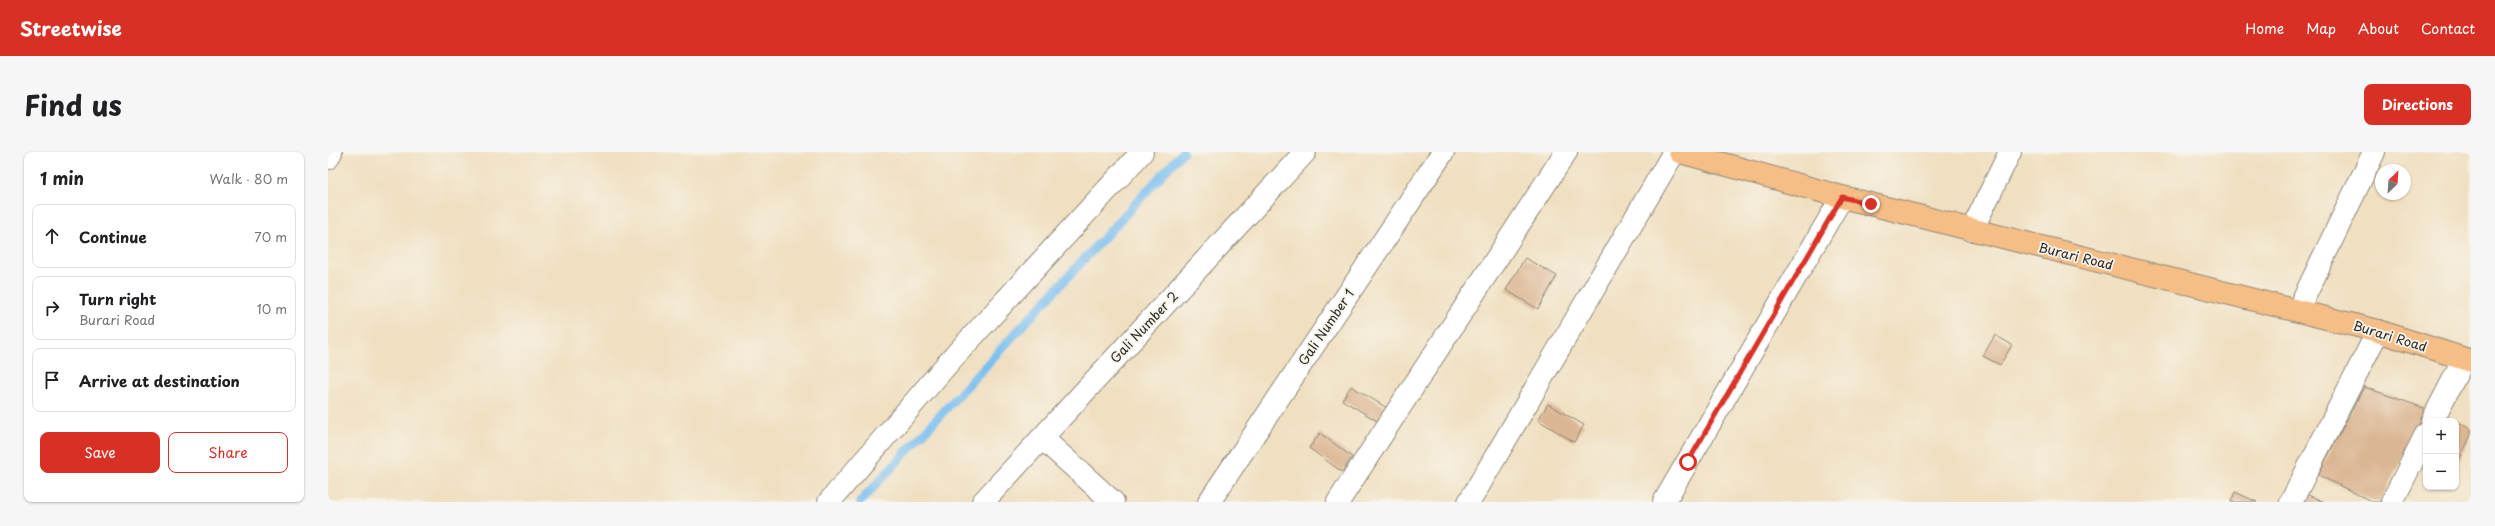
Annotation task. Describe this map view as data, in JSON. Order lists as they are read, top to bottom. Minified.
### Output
{"streets":{"main road":["Burari Road"],"street":["Gali Number 2","Gali Number 1"]},"north":"top right","page":{"header":"Streetwise","nav":["Home","Map","About","Contact"],"title":"Find us","buttons":["Directions",["Save","Share"]],"heading":["1 min","Walk · 80 m"],"list":[["Continue","70 m"],["Turn right","Burari Road","10 m"],"Arrive at destination"],"map_buttons":["+","−"]}}
